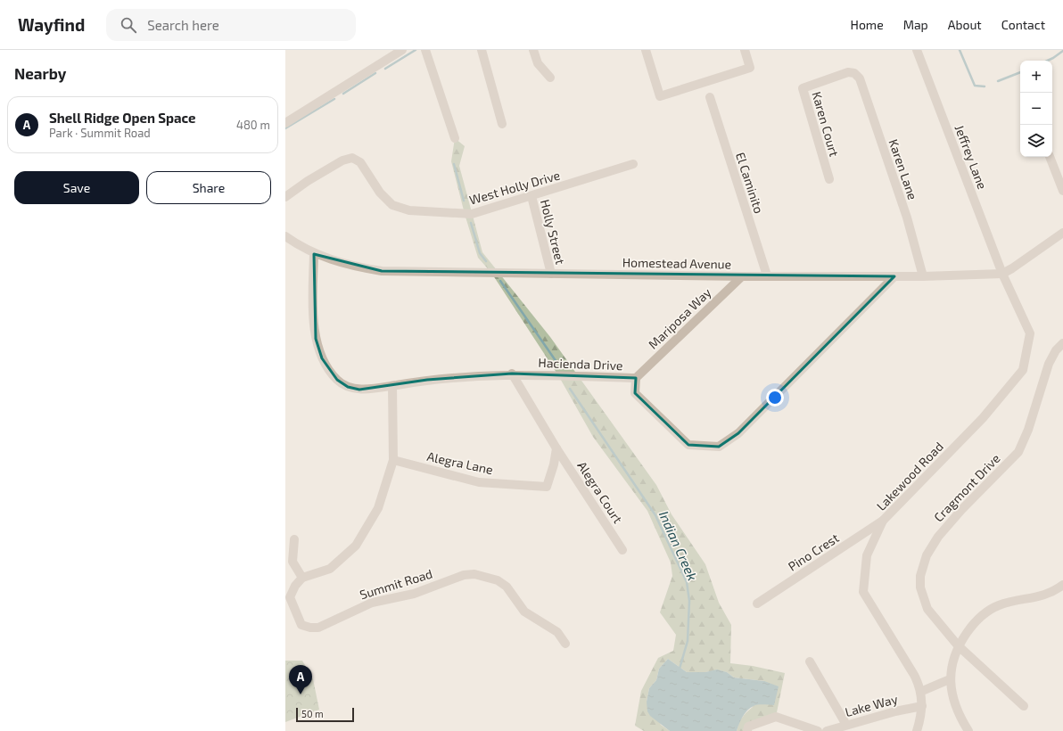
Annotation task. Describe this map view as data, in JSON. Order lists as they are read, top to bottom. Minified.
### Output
{"streets":{"street":["Karen Court","Jeffrey Lane","Karen Lane","El Caminito","West Holly Drive","Holly Street","Homestead Avenue","Mariposa Way","Hacienda Drive","Alegra Lane","Lakewood Road","Cragmont Drive","Alegra Court","Pino Crest","Summit Road","Lake Way"]},"crossings":[["Karen Court","Karen Lane"],["Jeffrey Lane","Homestead Avenue"],["Jeffrey Lane","Lakewood Road"],["Karen Lane","Homestead Avenue"],["El Caminito","Homestead Avenue"],["West Holly Drive","Holly Street"],["Holly Street","Homestead Avenue"],["Homestead Avenue","Mariposa Way"],["Homestead Avenue","Hacienda Drive"],["Homestead Avenue","Lakewood Road"],["Mariposa Way","Hacienda Drive"],["Alegra Lane","Alegra Court"],["Lakewood Road","Pino Crest"],["Lakewood Road","Lake Way"]],"water":["Indian Creek"],"scale_bar":"50 m","page":{"header":"Wayfind","search":"Search here","nav":["Home","Map","About","Contact"],"heading":"Nearby","map_buttons":["+","−"],"list":[{"mark":"A","name":"Shell Ridge Open Space","note":"Park · Summit Road","value":"480 m"}],"buttons":["Save","Share"],"pins":"A","scale":"50 m"}}
